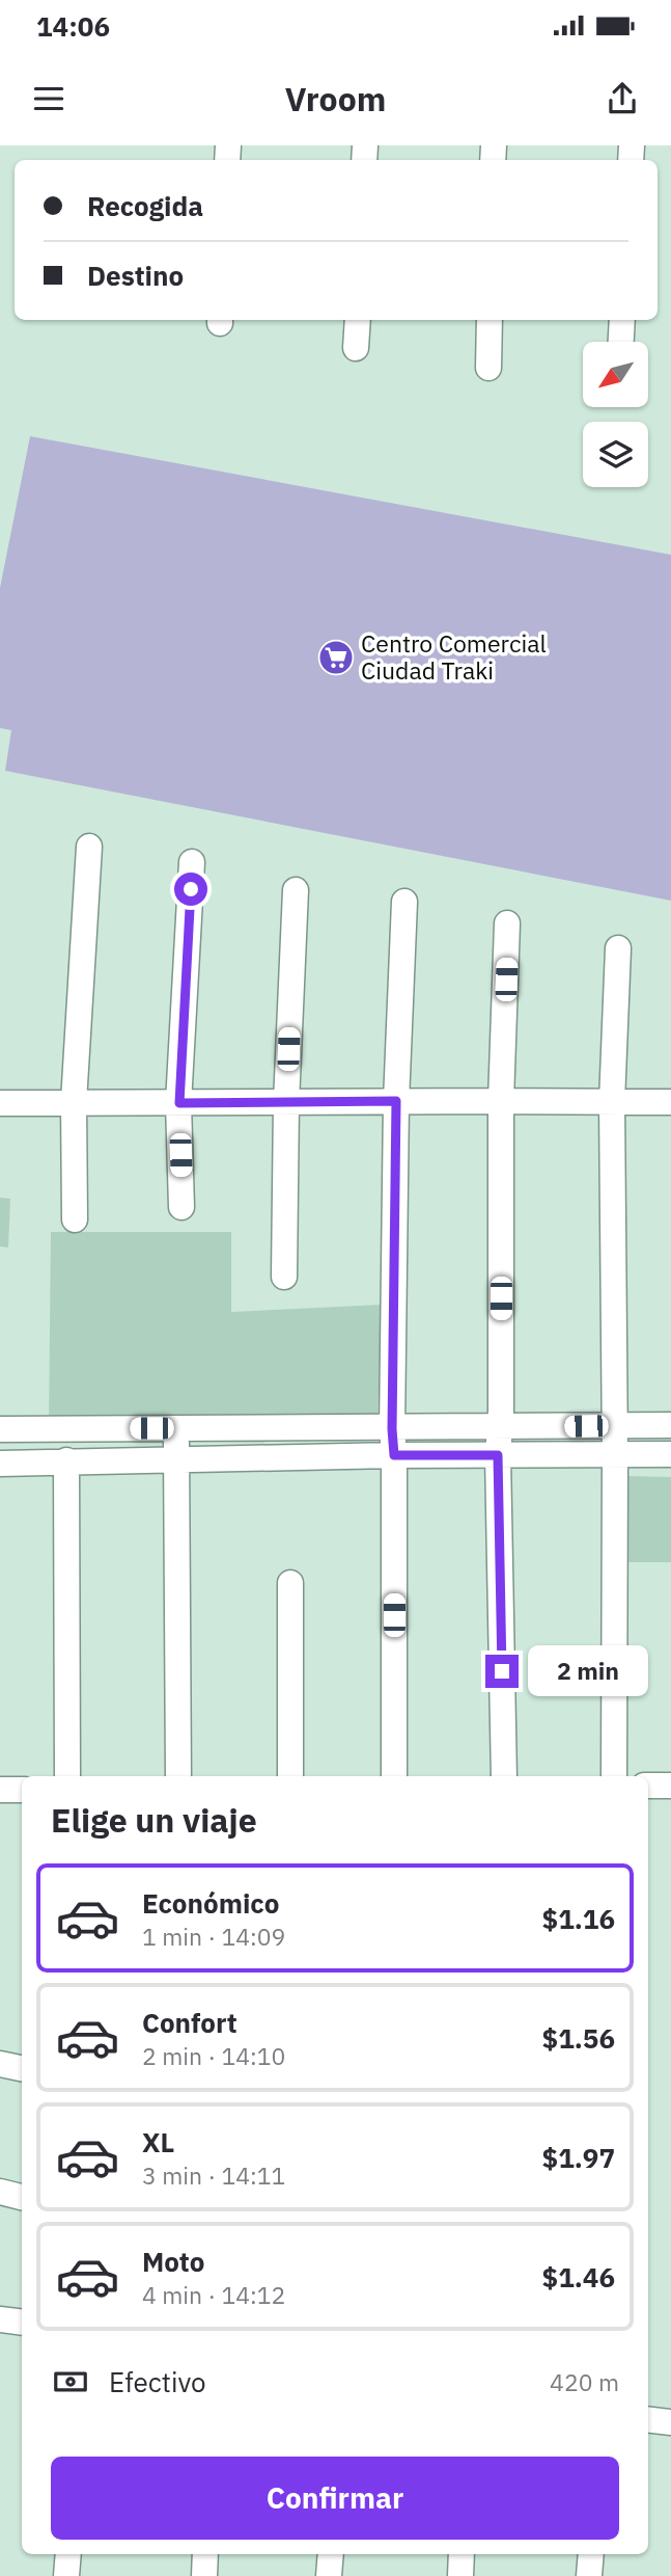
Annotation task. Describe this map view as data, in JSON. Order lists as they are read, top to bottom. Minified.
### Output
{"places":{"supermarket":["Centro Comercial Ciudad Traki"]},"north":"bottom left","page":{"status":"14:06","header":"Vroom","banner":["Recogida","Destino"],"bubble":"2 min","heading":"Elige un viaje","list":[{"name":"Económico","note":"1 min · 14:09","value":"$1.16"},{"name":"Confort","note":"2 min · 14:10","value":"$1.56"},{"name":"XL","note":"3 min · 14:11","value":"$1.97"},{"name":"Moto","note":"4 min · 14:12","value":"$1.46"}],"pay":["Efectivo","420 m"],"buttons":"Confirmar"}}
